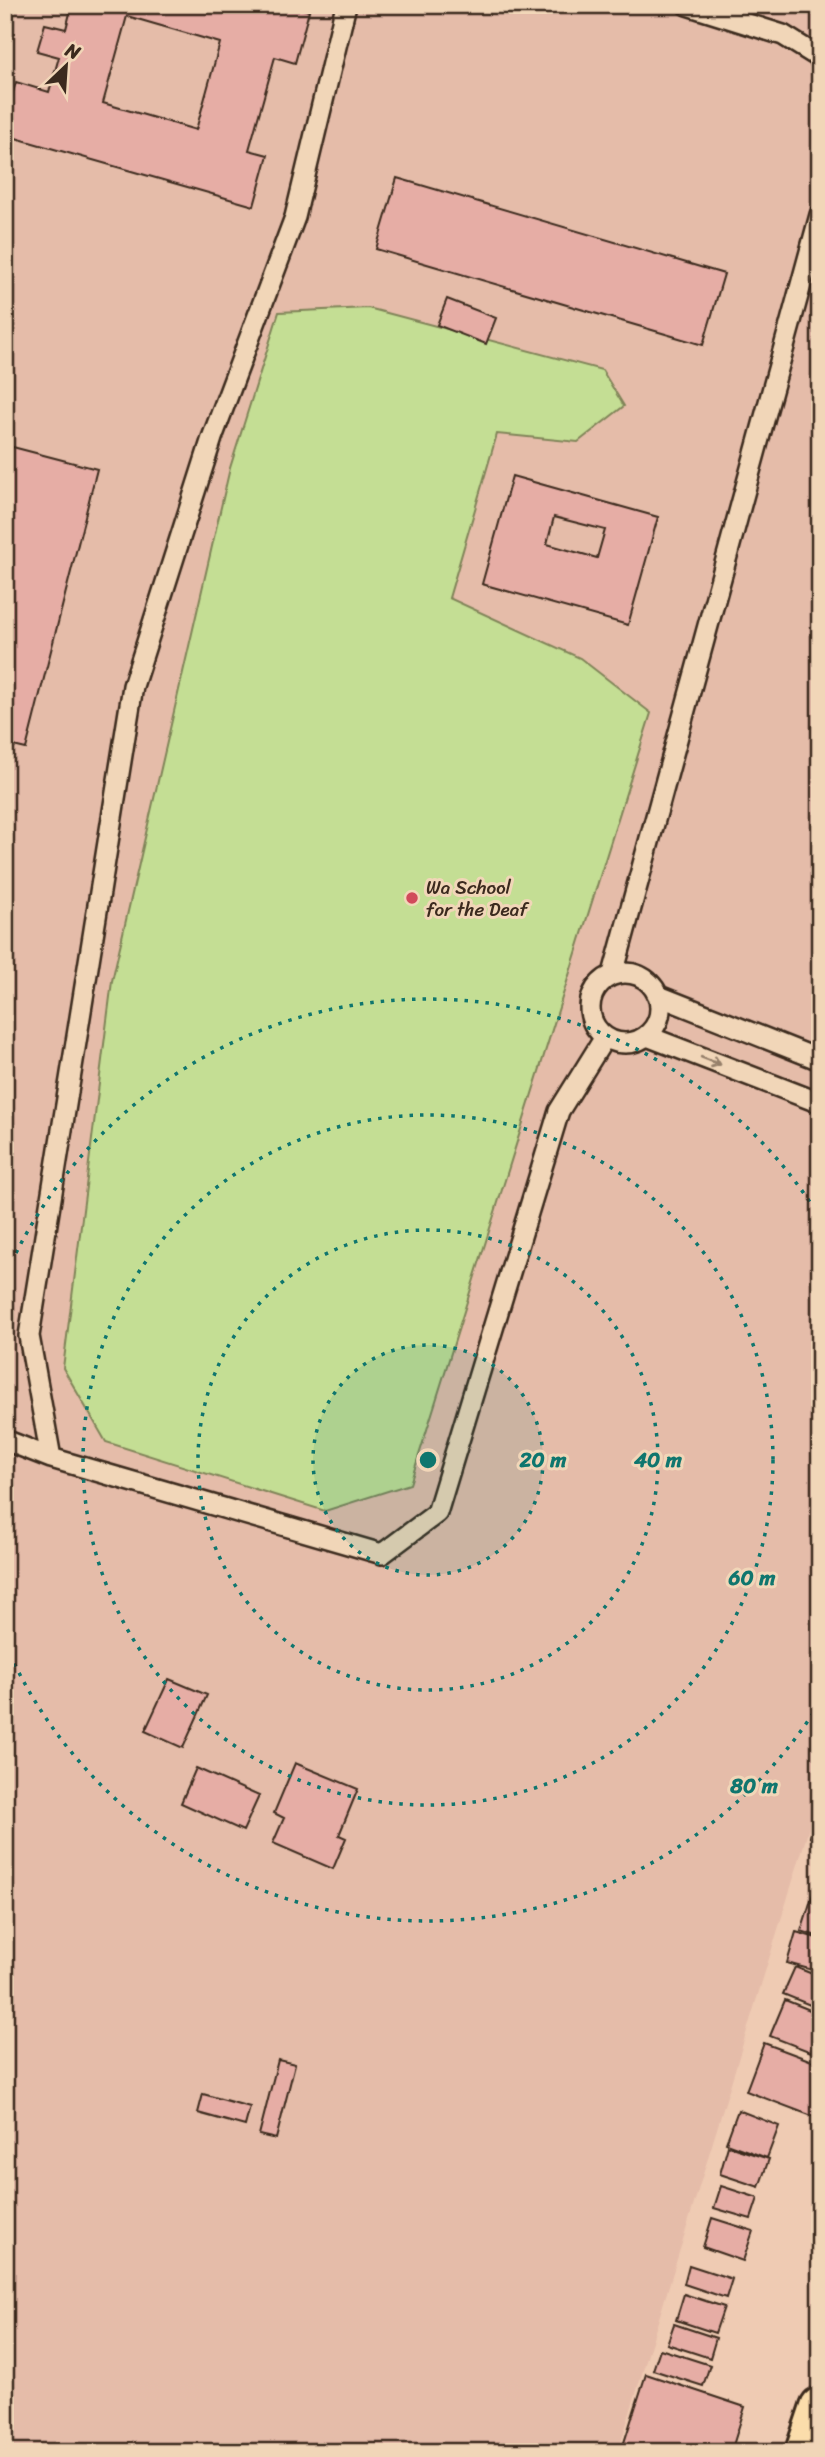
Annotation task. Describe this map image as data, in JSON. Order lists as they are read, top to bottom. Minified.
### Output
{"places":["Wa School for the Deaf"],"north":"top right","rings":["20 m","40 m","60 m","80 m"]}
